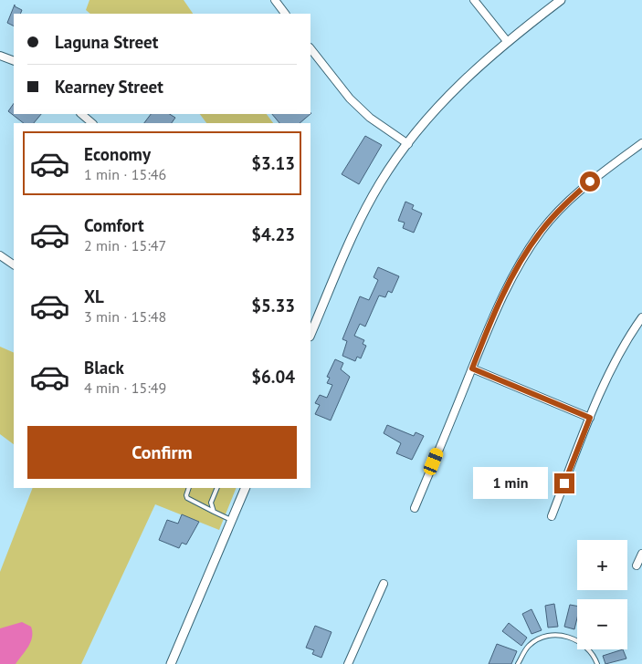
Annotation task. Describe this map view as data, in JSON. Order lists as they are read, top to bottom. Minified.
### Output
{"page":{"banner":["Laguna Street","Kearney Street"],"list":[{"name":"Economy","note":"1 min · 15:46","value":"$3.13"},{"name":"Comfort","note":"2 min · 15:47","value":"$4.23"},{"name":"XL","note":"3 min · 15:48","value":"$5.33"},{"name":"Black","note":"4 min · 15:49","value":"$6.04"}],"buttons":"Confirm","bubble":"1 min","map_buttons":["+","−"]}}
